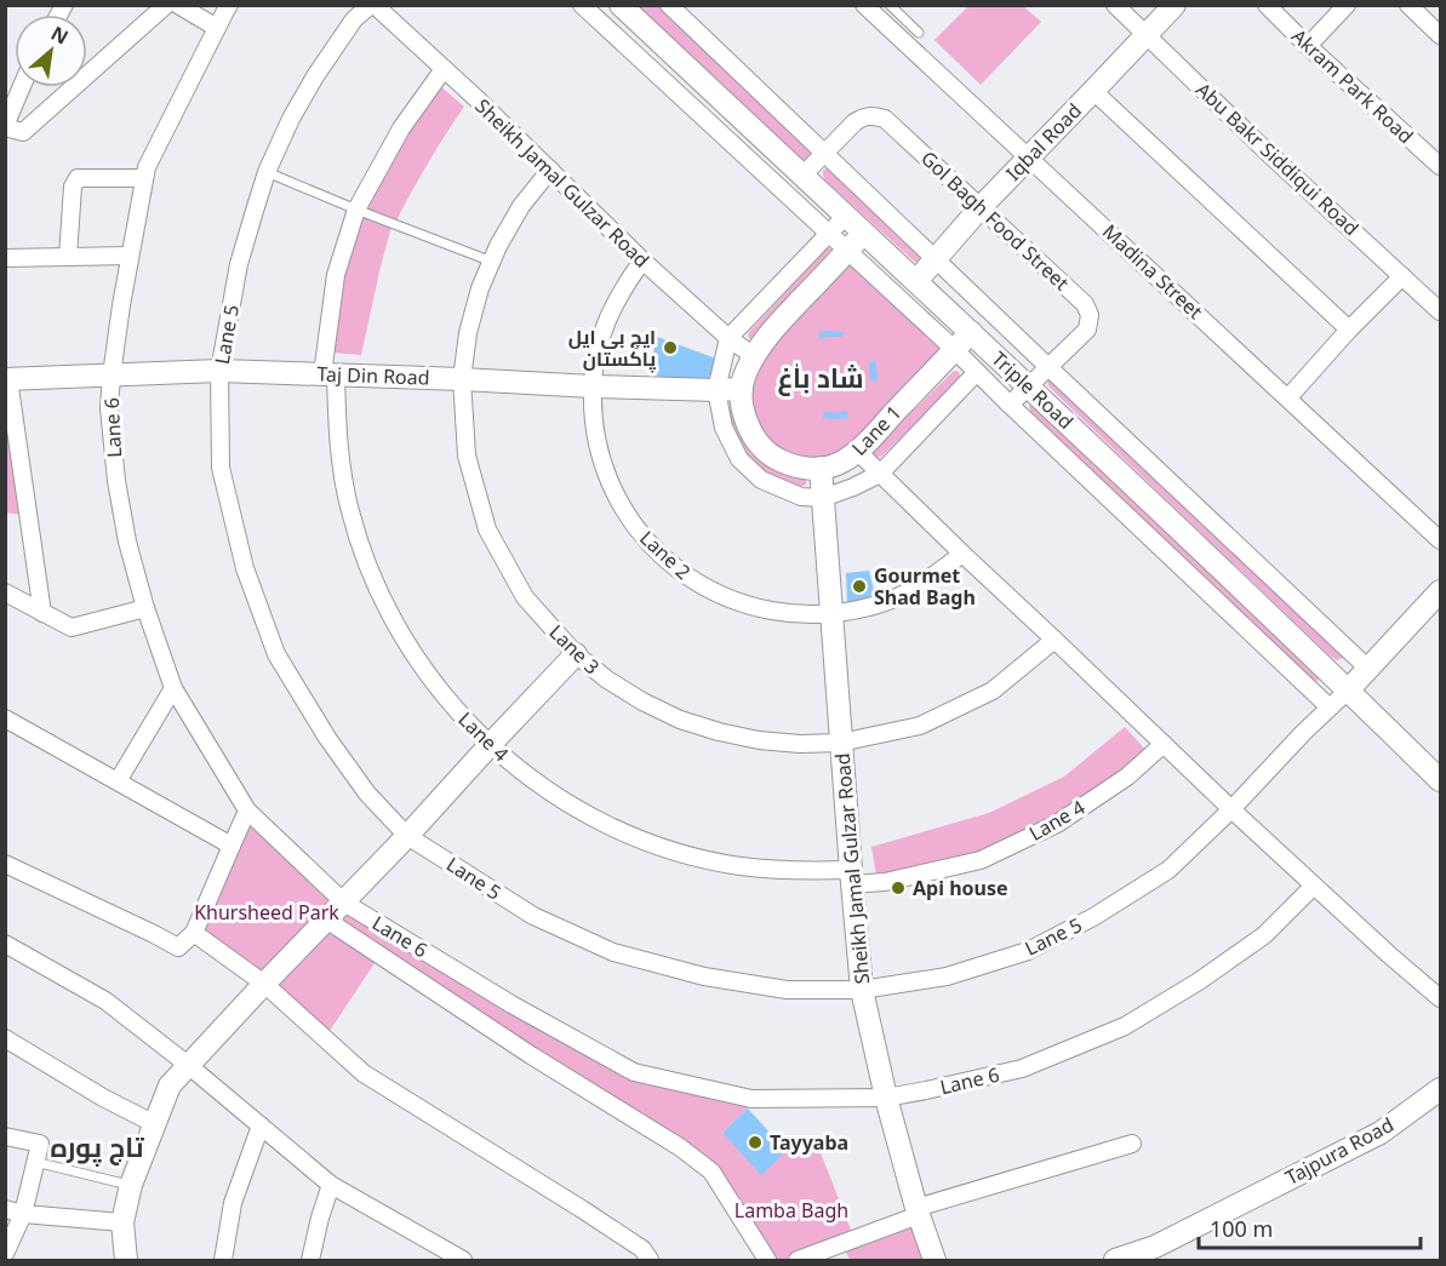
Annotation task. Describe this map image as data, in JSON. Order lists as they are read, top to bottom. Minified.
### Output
{"streets":{"main road":["Iqbal Road","Sheikh Jamal Gulzar Road","Taj Din Road","Triple Road","Lane 1","Tajpura Road"],"street":["Akram Park Road","Abu Bakr Siddiqui Road","Gol Bagh Food Street","Madina Street","Lane 5","Lane 6","Lane 2","Lane 3","Lane 4"]},"crossings":[["Iqbal Road","Abu Bakr Siddiqui Road"],["Iqbal Road","Gol Bagh Food Street"],["Iqbal Road","Madina Street"],["Iqbal Road","Triple Road"],["Sheikh Jamal Gulzar Road","Lane 5"],["Sheikh Jamal Gulzar Road","Lane 6"],["Sheikh Jamal Gulzar Road","Lane 1"],["Sheikh Jamal Gulzar Road","Lane 2"],["Sheikh Jamal Gulzar Road","Lane 3"],["Sheikh Jamal Gulzar Road","Lane 4"],["Gol Bagh Food Street","Triple Road"],["Lane 5","Taj Din Road"],["Lane 5","Triple Road"],["Taj Din Road","Lane 6"],["Taj Din Road","Lane 2"],["Taj Din Road","Lane 3"],["Taj Din Road","Lane 4"],["Triple Road","Lane 1"]],"districts":["شاد باٰغ","تاج پورہ"],"parks":["Khursheed Park","Lamba Bagh"],"places":["ایچ بی ایل پاکستان","Gourmet Shad Bagh","Api house","Tayyaba"],"scale_bar":"100 m","north":"top right"}
